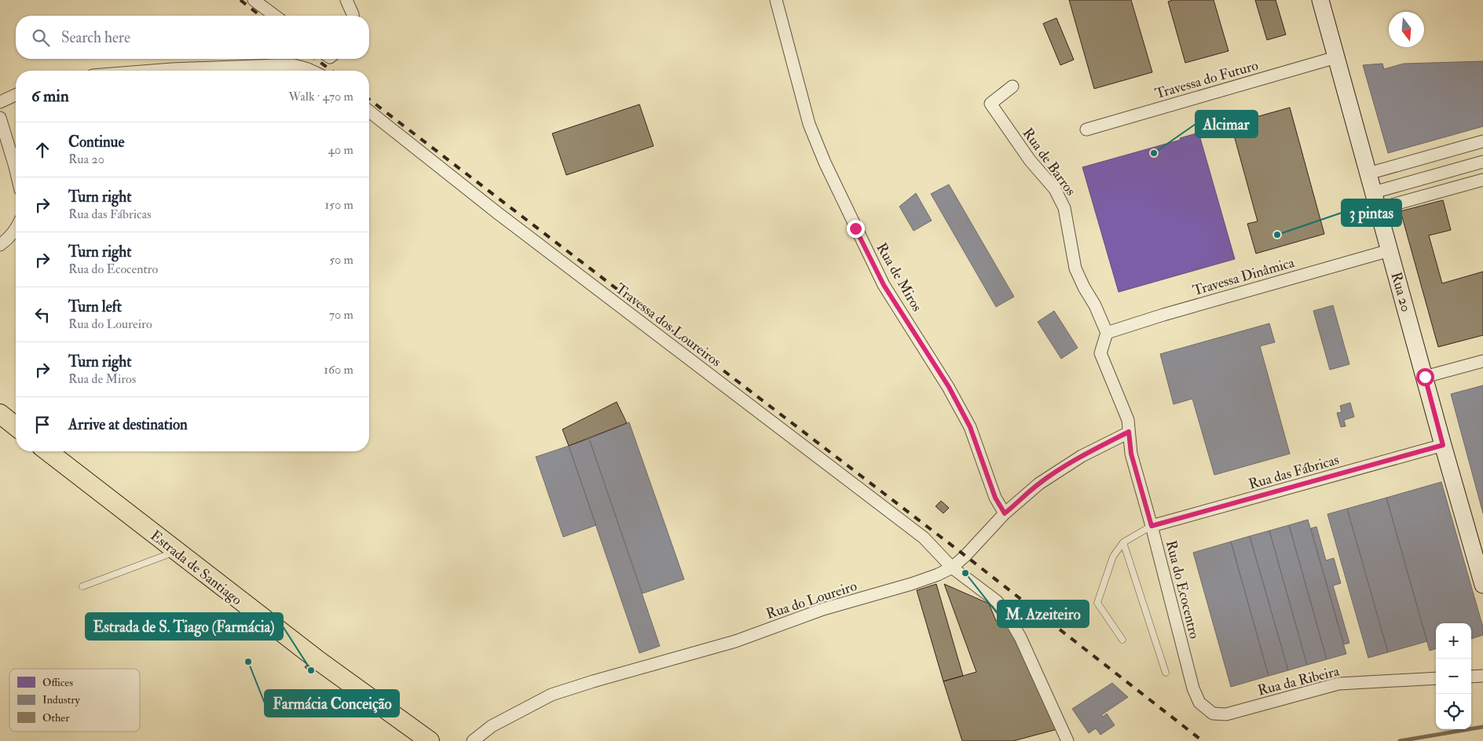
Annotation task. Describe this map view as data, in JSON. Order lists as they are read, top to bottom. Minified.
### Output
{"streets":{"main road":["Rua 20","Estrada de Santiago"],"street":["Travessa do Futuro","Rua de Barros","Travessa Dinâmica","Rua de Miros","Travessa dos Loureiros","Rua das Fábricas","Rua do Ecocentro","Rua do Loureiro","Rua da Ribeira"]},"crossings":[["Travessa do Futuro","Rua 20"],["Rua de Barros","Travessa Dinâmica"],["Rua de Barros","Rua do Ecocentro"],["Travessa Dinâmica","Rua 20"],["Travessa Dinâmica","Rua do Ecocentro"],["Rua de Miros","Rua do Loureiro"],["Rua 20","Rua das Fábricas"],["Travessa dos Loureiros","Rua do Loureiro"],["Rua das Fábricas","Rua do Ecocentro"],["Rua do Ecocentro","Rua do Loureiro"],["Rua do Ecocentro","Rua da Ribeira"]],"places":["Alcimar","3 pintas","M. Azeiteiro","Farmácia Conceição","Estrada de S. Tiago (Farmácia)"],"legend":["Offices","Industry","Other"],"north":"bottom","page":{"search":"Search here","heading":["6 min","Walk · 470 m"],"list":[["Continue","Rua 20","40 m"],["Turn right","Rua das Fábricas","150 m"],["Turn right","Rua do Ecocentro","50 m"],["Turn left","Rua do Loureiro","70 m"],["Turn right","Rua de Miros","160 m"],"Arrive at destination"],"map_buttons":["+","−"]}}
